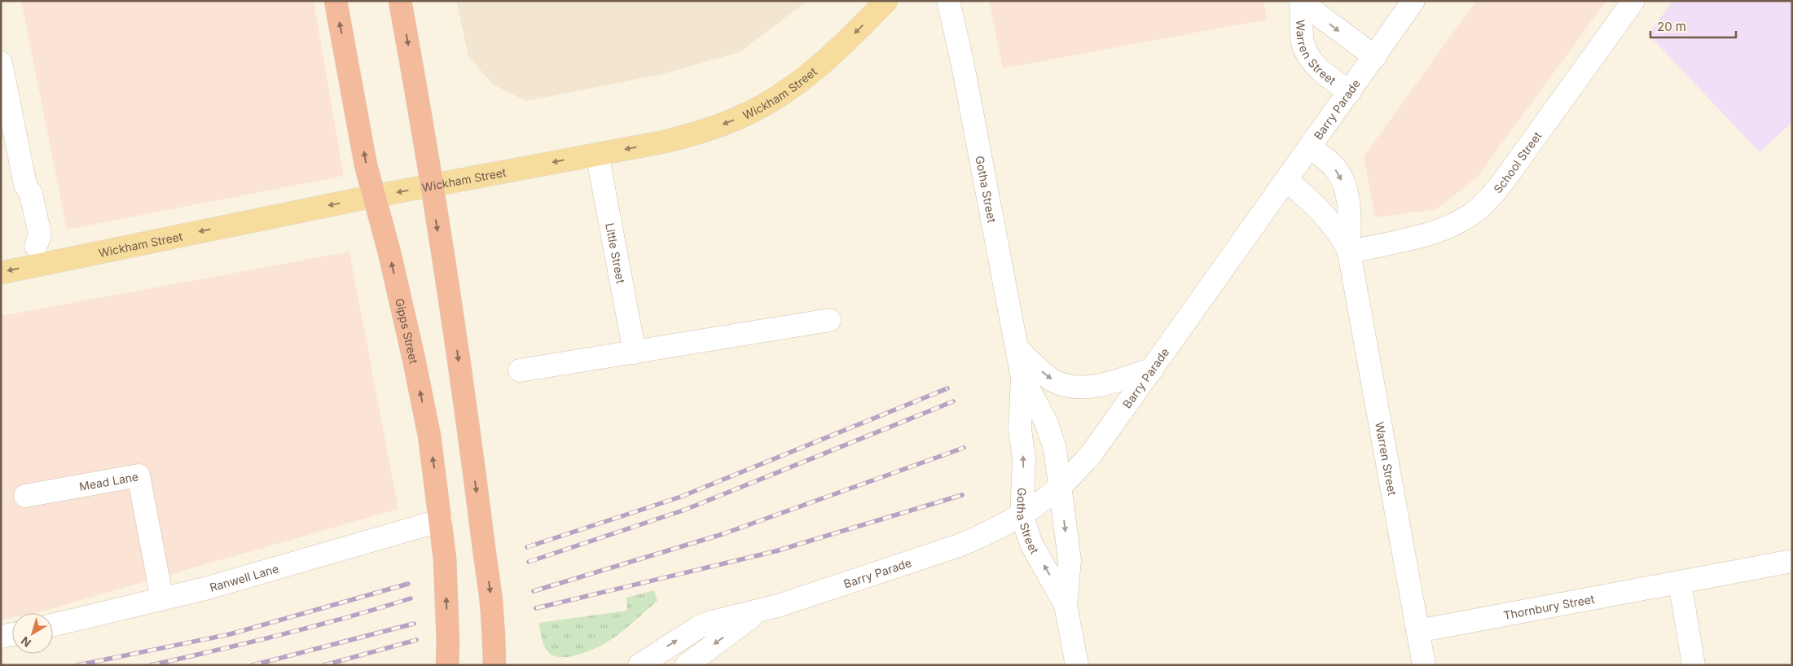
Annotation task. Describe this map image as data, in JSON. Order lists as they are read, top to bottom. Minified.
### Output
{"streets":{"highway":["Gipps Street"],"main road":["Wickham Street"],"street":["Warren Street","Barry Parade","School Street","Gotha Street","Little Street","Mead Lane","Ranwell Lane","Thornbury Street"]},"crossings":[["Warren Street","Barry Parade"],["Warren Street","School Street"],["Warren Street","Thornbury Street"],["Wickham Street","Little Street"],["Wickham Street","Gipps Street"],["Barry Parade","Gotha Street"],["Gipps Street","Ranwell Lane"],["Mead Lane","Ranwell Lane"]],"one_way":["Wickham Street"],"scale_bar":"20 m","north":"bottom left"}
